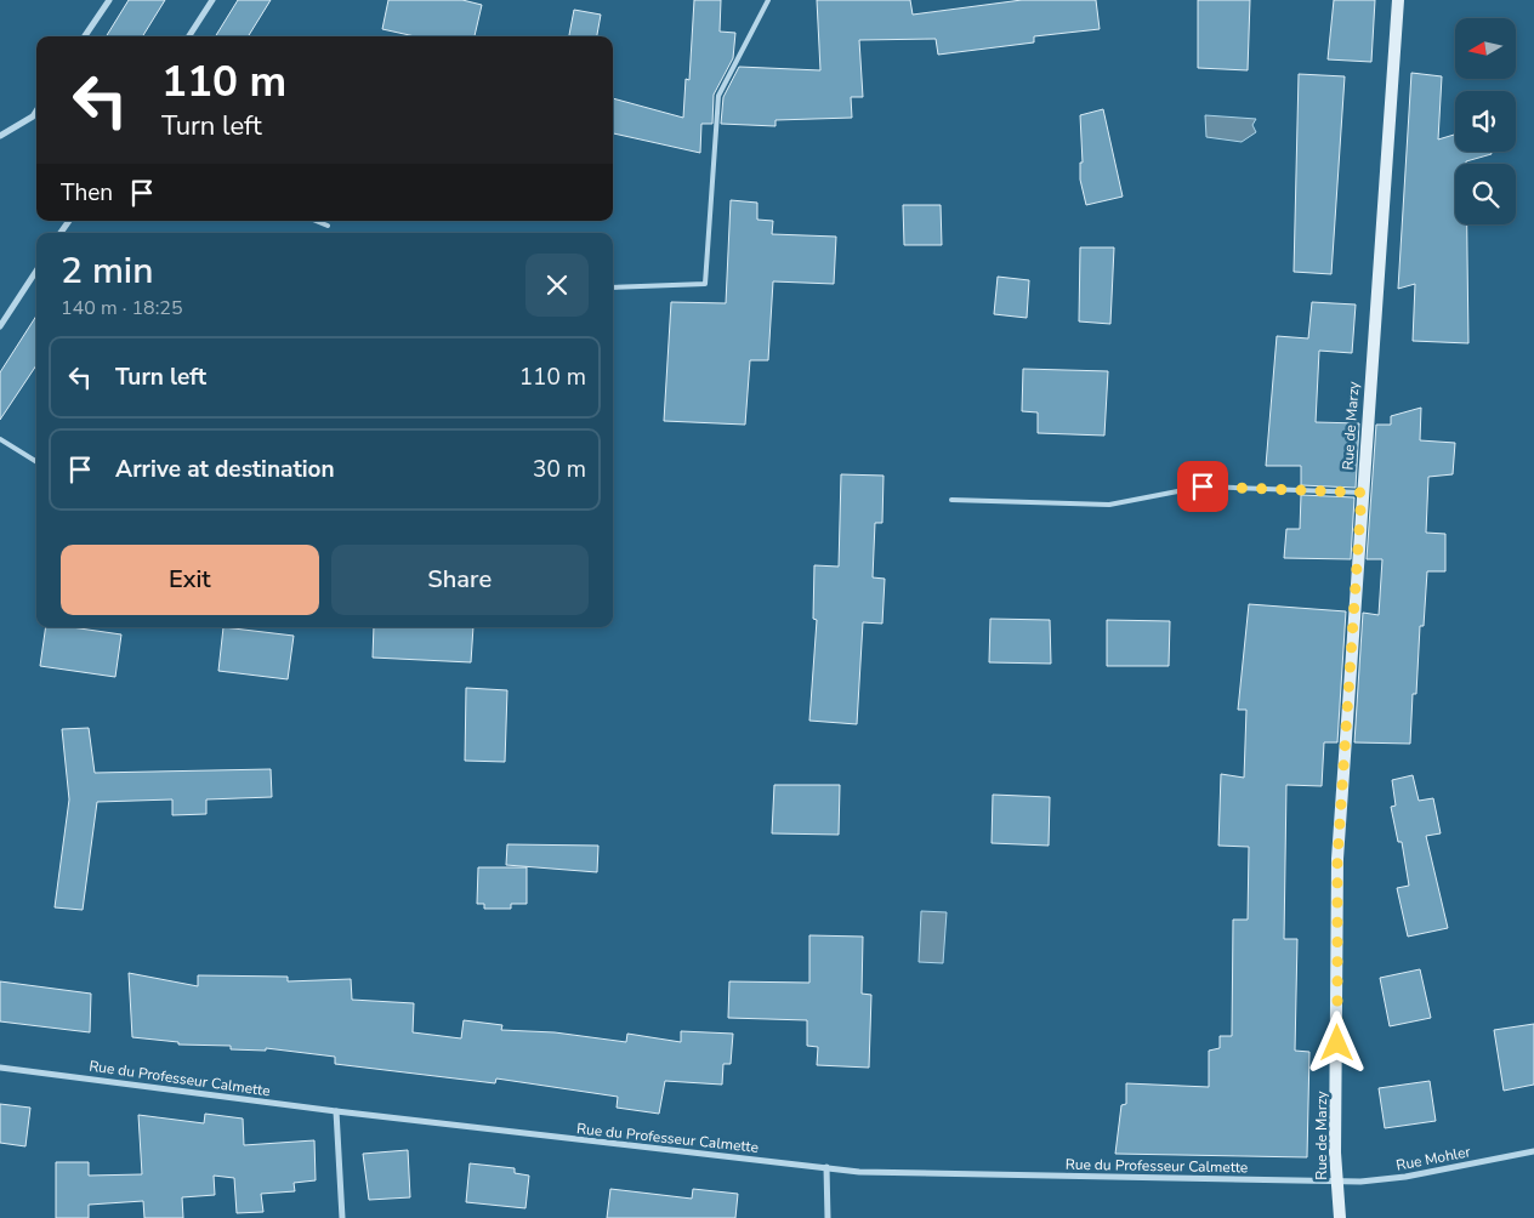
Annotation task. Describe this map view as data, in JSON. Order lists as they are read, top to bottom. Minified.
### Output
{"streets":{"main road":["Rue de Marzy"],"street":["Rue du Professeur Calmette","Rue Mohler"]},"crossings":[["Rue de Marzy","Rue du Professeur Calmette"],["Rue de Marzy","Rue Mohler"],["Rue du Professeur Calmette","Rue Mohler"]],"north":"left","page":{"turn":["110 m","Turn left"],"then":"Then","heading":["2 min","140 m · 18:25"],"list":[{"name":"Turn left","value":"110 m"},{"name":"Arrive at destination","value":"30 m"}],"buttons":["Exit","Share"]}}
